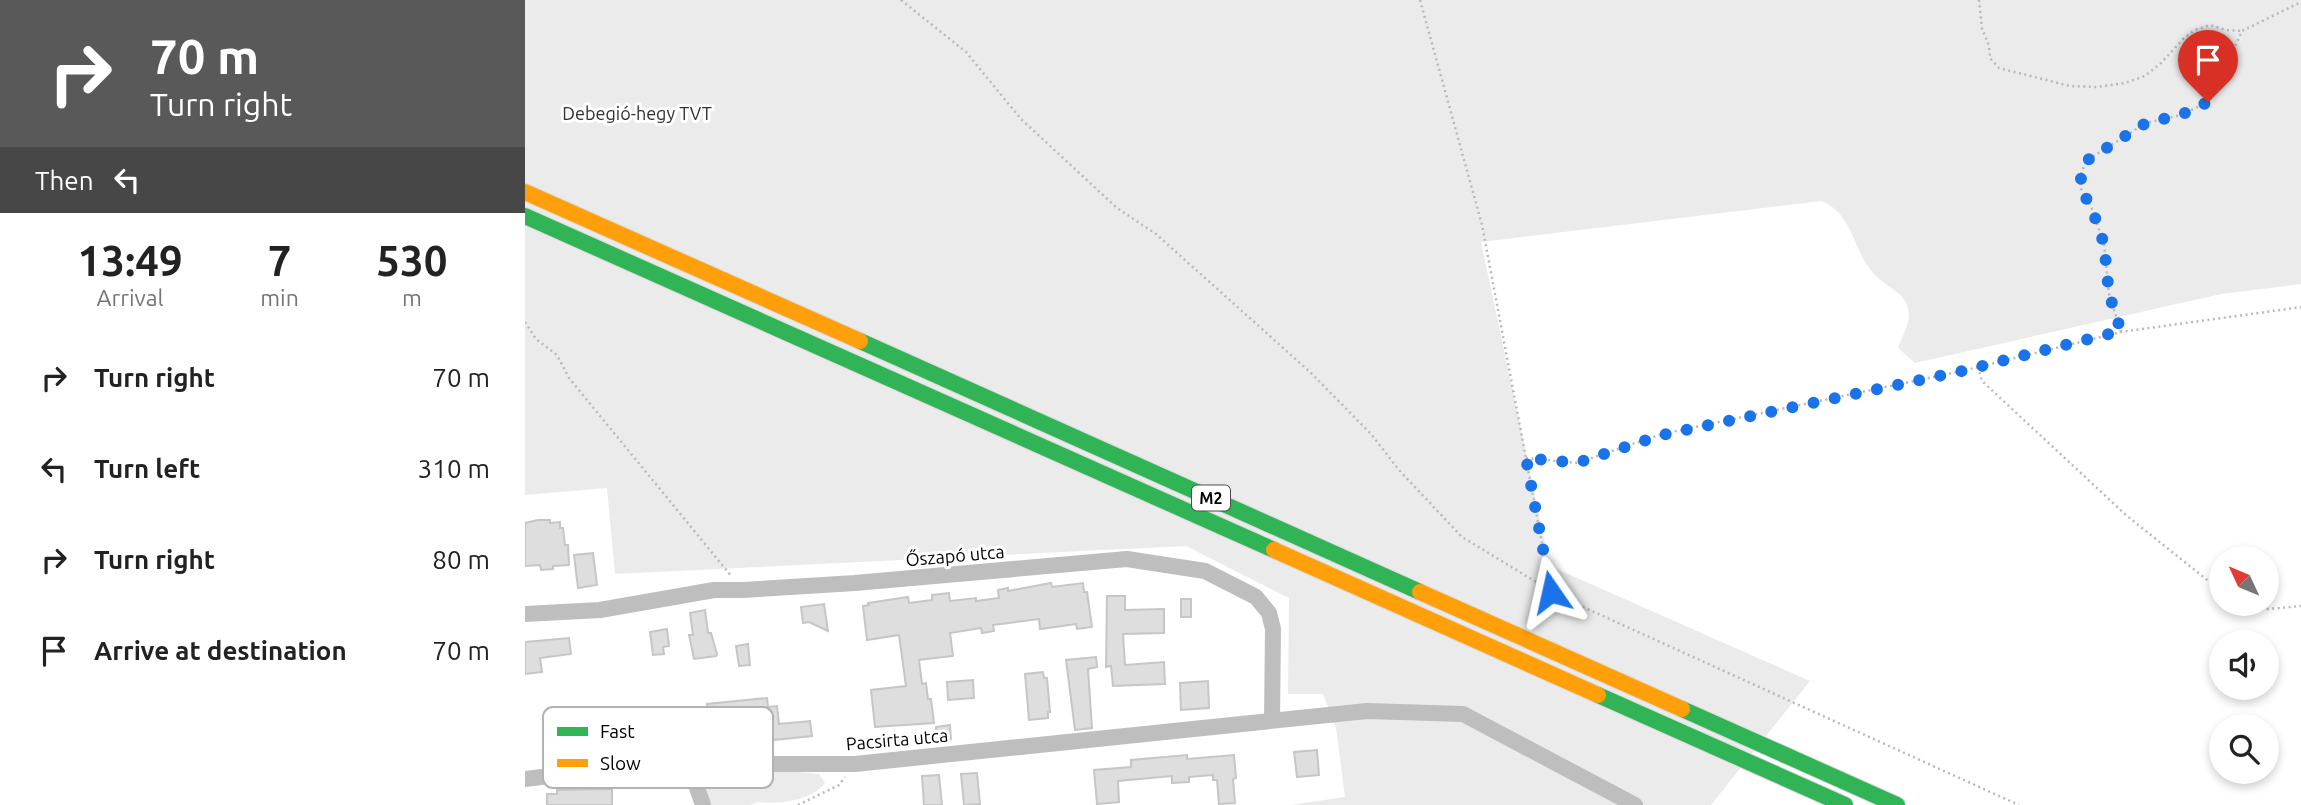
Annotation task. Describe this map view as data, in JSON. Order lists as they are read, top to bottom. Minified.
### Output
{"streets":{"highway":["M2"],"street":["Őszapó utca","Pacsirta utca"]},"crossings":[["Őszapó utca","Pacsirta utca"]],"parks":["Debegió-hegy TVT"],"legend":["Fast","Slow"],"north":"top left","page":{"turn":["70 m","Turn right"],"then":"Then","eta":["13:49","Arrival","7","min","530","m"],"list":[{"name":"Turn right","value":"70 m"},{"name":"Turn left","value":"310 m"},{"name":"Turn right","value":"80 m"},{"name":"Arrive at destination","value":"70 m"}]}}
